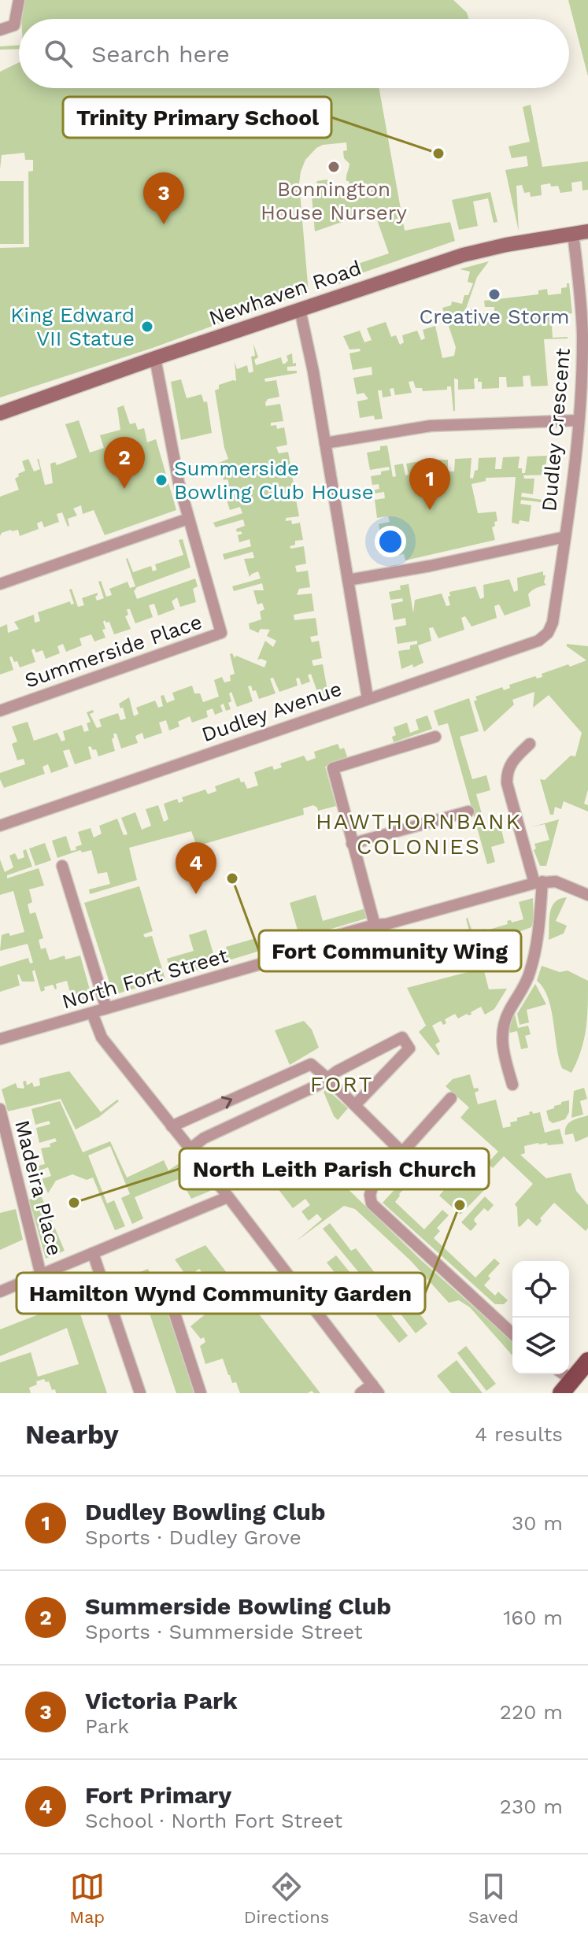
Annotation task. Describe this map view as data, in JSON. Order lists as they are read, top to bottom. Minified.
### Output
{"streets":{"street":["Newhaven Road","Dudley Crescent","Summerside Place","Dudley Avenue","North Fort Street","Madeira Place"]},"crossings":[["Newhaven Road","Dudley Crescent"],["Newhaven Road","Summerside Place"],["Dudley Crescent","Dudley Avenue"]],"districts":["HAWTHORNBANK COLONIES","FORT"],"places":["Trinity Primary School","Bonnington House Nursery","Creative Storm","King Edward VII Statue","Summerside Bowling Club House","Fort Community Wing","North Leith Parish Church","Hamilton Wynd Community Garden"],"page":{"search":"Search here","pins":["3","2","1","4"],"heading":["Nearby","4 results"],"list":[{"mark":"1","name":"Dudley Bowling Club","note":"Sports · Dudley Grove","value":"30 m"},{"mark":"2","name":"Summerside Bowling Club","note":"Sports · Summerside Street","value":"160 m"},{"mark":"3","name":"Victoria Park","note":"Park","value":"220 m"},{"mark":"4","name":"Fort Primary","note":"School · North Fort Street","value":"230 m"}],"nav":["Map","Directions","Saved"]}}
